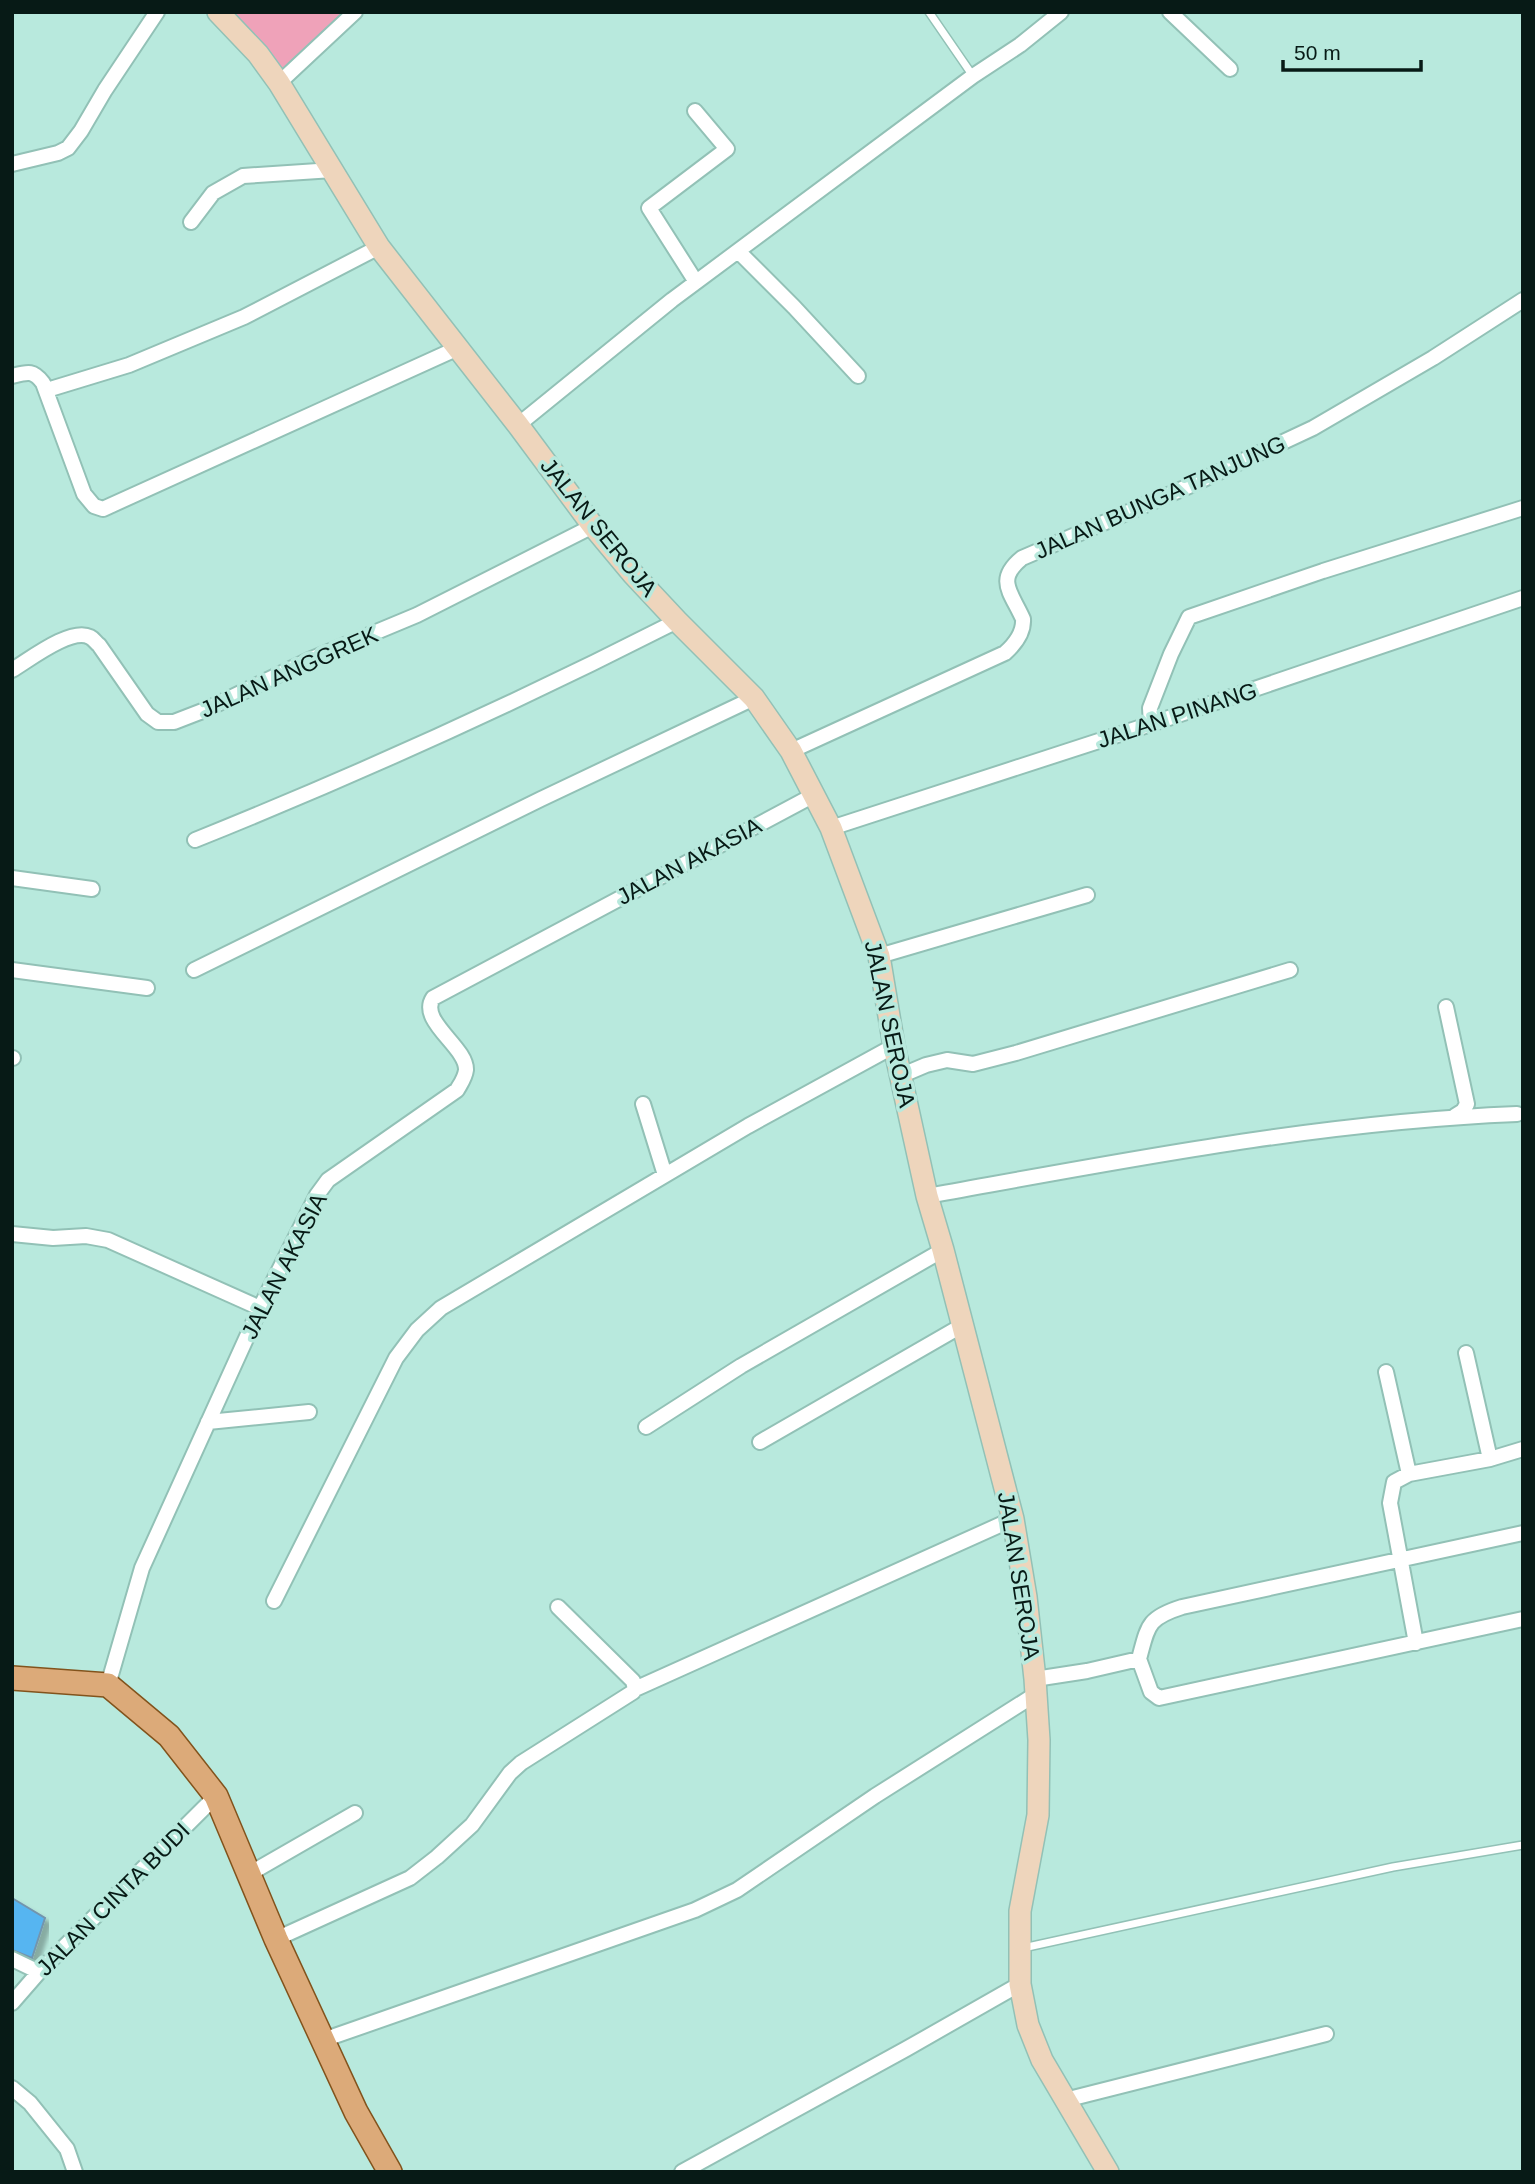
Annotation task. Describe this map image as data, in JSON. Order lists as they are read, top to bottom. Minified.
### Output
{"streets":{"street":["JALAN BUNGA TANJUNG","JALAN SEROJA","JALAN ANGGREK","JALAN PINANG","JALAN AKASIA","JALAN CINTA BUDI"]},"crossings":[["JALAN BUNGA TANJUNG","JALAN SEROJA"],["JALAN SEROJA","JALAN ANGGREK"],["JALAN SEROJA","JALAN PINANG"],["JALAN SEROJA","JALAN AKASIA"]],"scale_bar":"50 m"}
